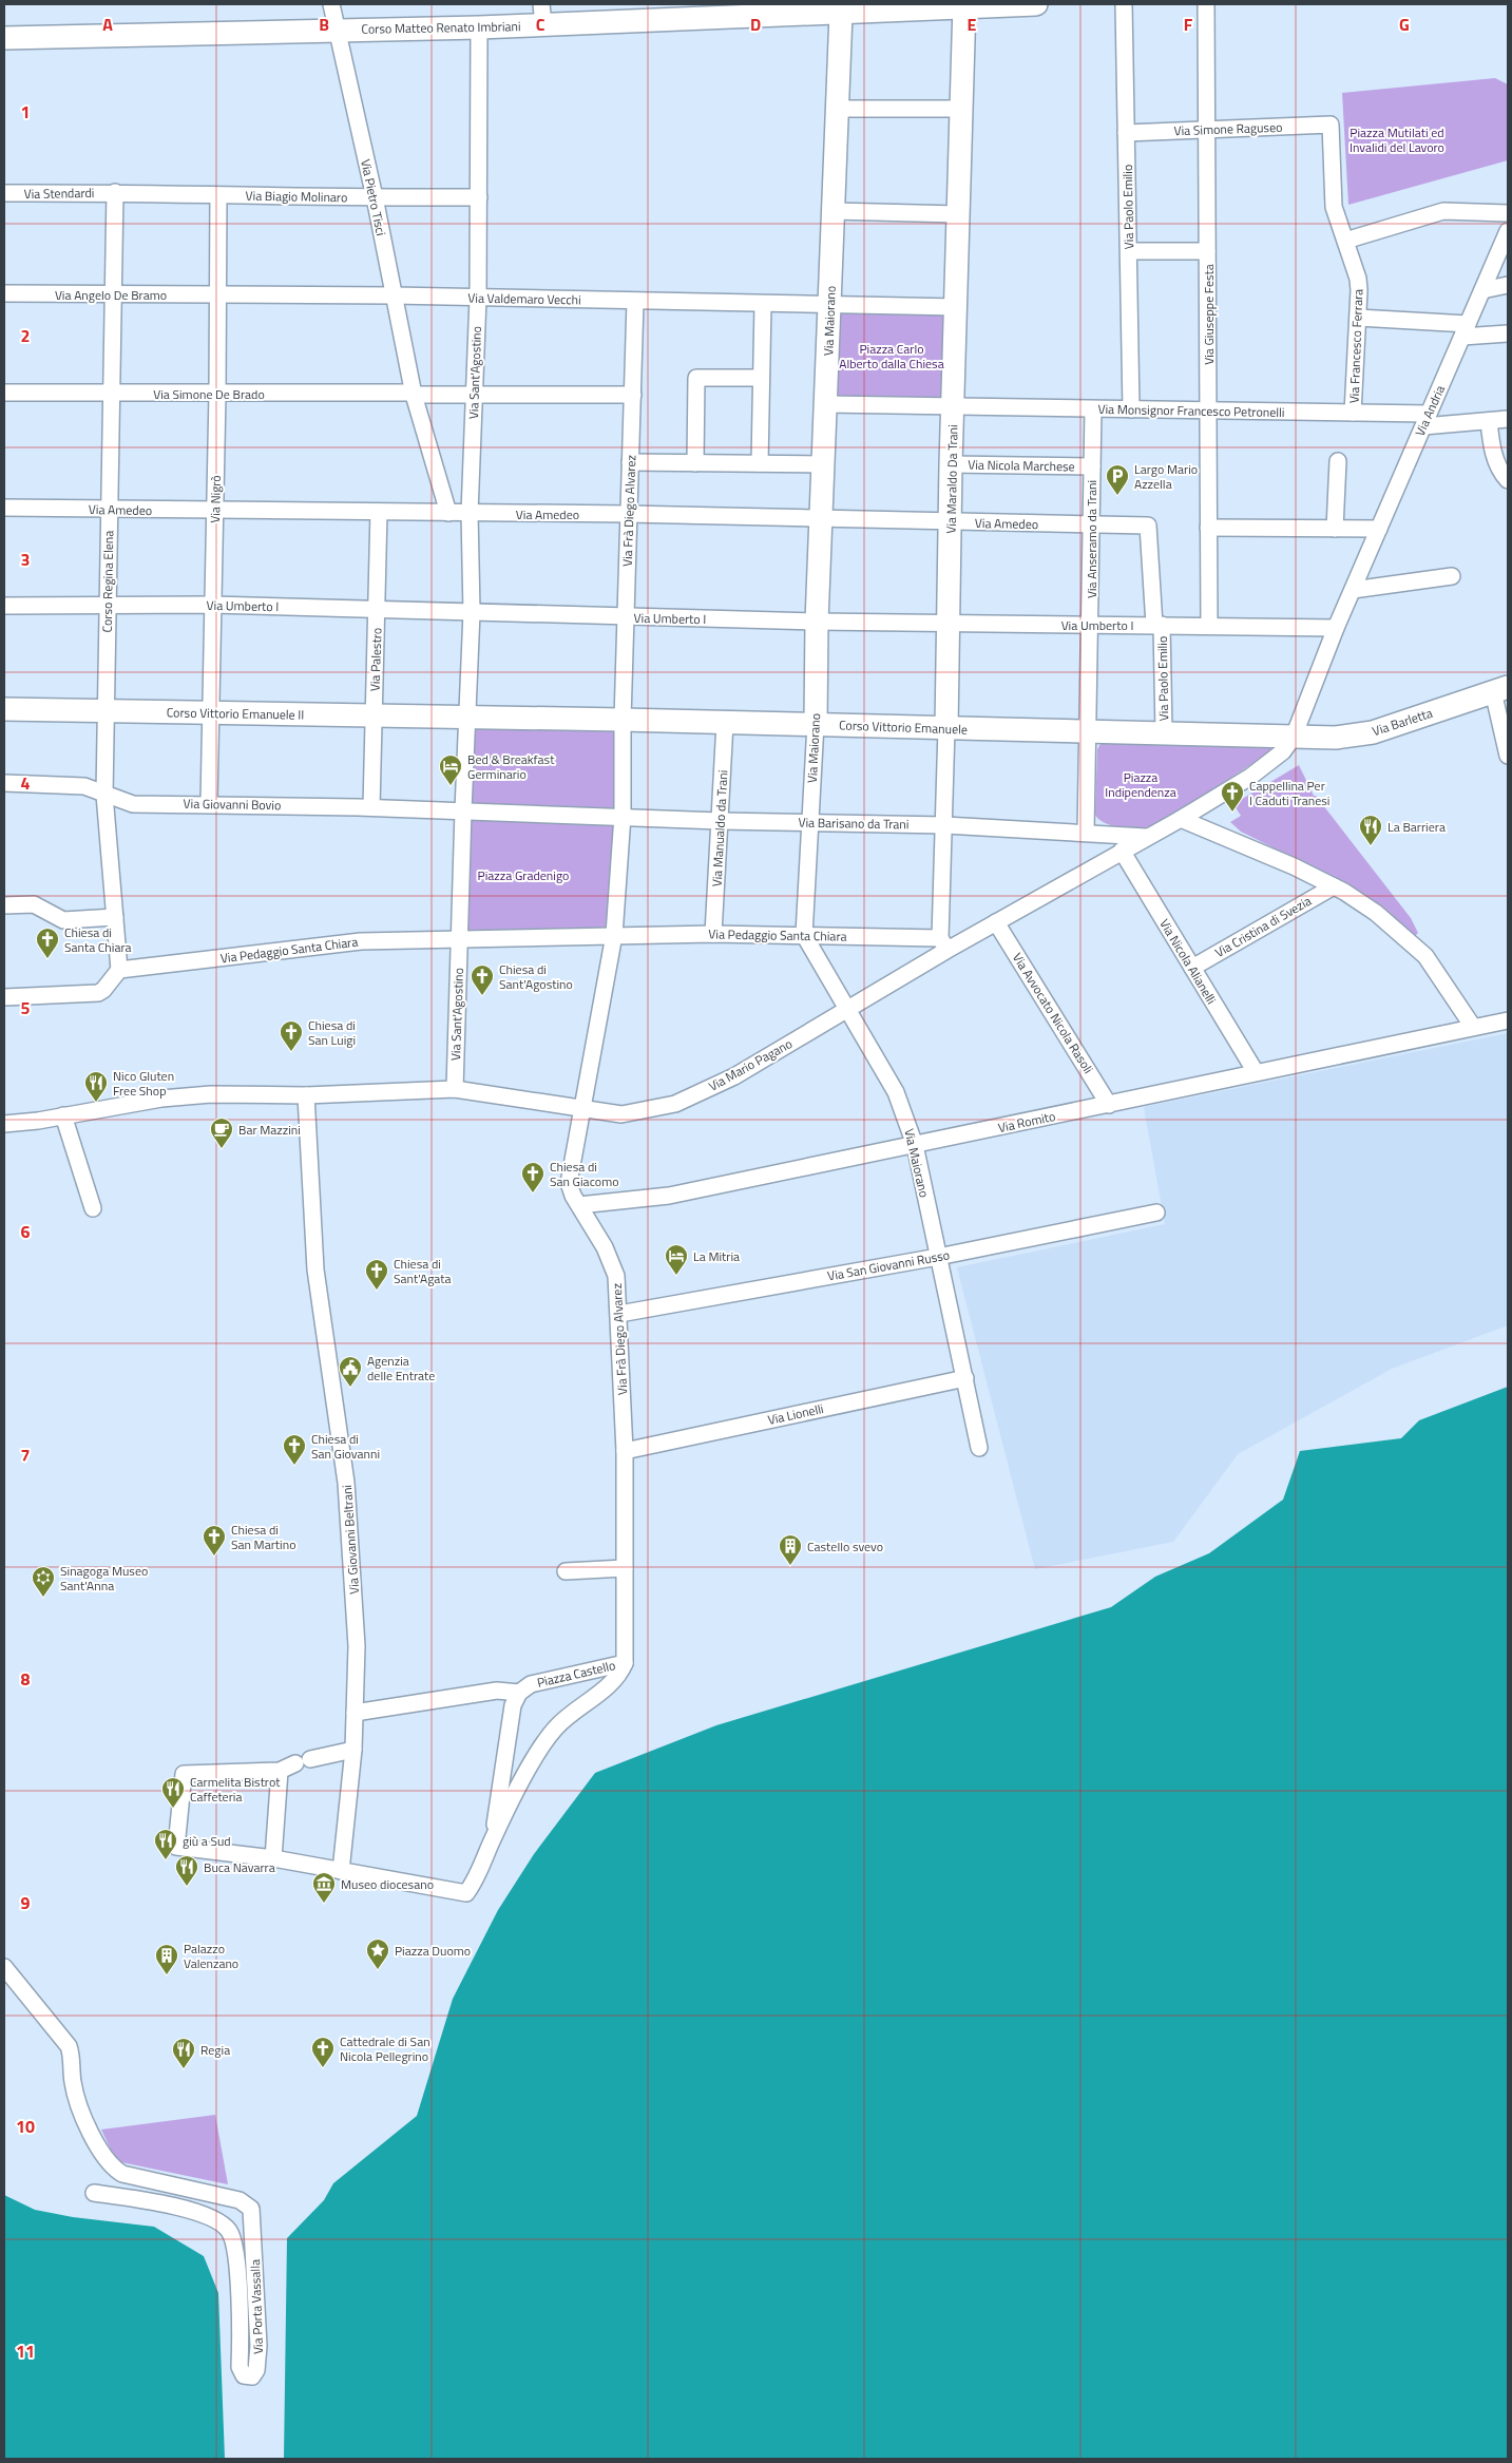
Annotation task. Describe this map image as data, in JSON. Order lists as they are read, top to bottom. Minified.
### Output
{"streets":{"street":["Corso Matteo Renato Imbriani","Via Simone Raguseo","Via Stendardi","Via Biagio Molinaro","Via Pietro Tisci","Via Paolo Emilio","Via Angelo De Bramo","Via Valdemaro Vecchi","Via Giuseppe Festa","Via Maiorano","Via Francesco Ferrara","Via Sant'Agostino","Via Simone De Brado","Via Monsignor Francesco Petronelli","Via Andria","Via Nicola Marchese","Via Maraldo Da Trani","Via Nigrò","Via Amedeo","Via Frà Diego Alvarez","Via Anseramo da Trani","Corso Regina Elena","Via Umberto I","Via Palestro","Corso Vittorio Emanuele II","Via Barletta","Corso Vittorio Emanuele","Via Giovanni Bovio","Via Barisano da Trani","Via Manualdo da Trani","Via Cristina di Svezia","Via Pedaggio Santa Chiara","Via Nicola Alianelli","Via Avvocato Nicola Rasoli","Via Mario Pagano","Via Romito","Via San Giovanni Russo","Via Lionelli","Via Giovanni Beltrani","Piazza Castello","Via Porta Vassalla"]},"crossings":[["Corso Matteo Renato Imbriani","Via Pietro Tisci"],["Corso Matteo Renato Imbriani","Via Maiorano"],["Corso Matteo Renato Imbriani","Via Sant'Agostino"],["Corso Matteo Renato Imbriani","Via Maraldo Da Trani"],["Via Simone Raguseo","Via Paolo Emilio"],["Via Simone Raguseo","Via Giuseppe Festa"],["Via Simone Raguseo","Via Francesco Ferrara"],["Via Stendardi","Via Biagio Molinaro"],["Via Stendardi","Corso Regina Elena"],["Via Biagio Molinaro","Via Pietro Tisci"],["Via Biagio Molinaro","Via Sant'Agostino"],["Via Biagio Molinaro","Via Nigrò"],["Via Biagio Molinaro","Corso Regina Elena"],["Via Pietro Tisci","Via Valdemaro Vecchi"],["Via Pietro Tisci","Via Simone De Brado"],["Via Pietro Tisci","Via Amedeo"],["Via Paolo Emilio","Via Monsignor Francesco Petronelli"],["Via Paolo Emilio","Via Amedeo"],["Via Paolo Emilio","Via Anseramo da Trani"],["Via Paolo Emilio","Via Umberto I"],["Via Angelo De Bramo","Via Valdemaro Vecchi"],["Via Angelo De Bramo","Via Nigrò"],["Via Angelo De Bramo","Corso Regina Elena"],["Via Valdemaro Vecchi","Via Maiorano"],["Via Valdemaro Vecchi","Via Sant'Agostino"],["Via Valdemaro Vecchi","Via Nigrò"],["Via Valdemaro Vecchi","Via Frà Diego Alvarez"],["Via Giuseppe Festa","Via Monsignor Francesco Petronelli"],["Via Giuseppe Festa","Via Umberto I"],["Via Maiorano","Via Amedeo"],["Via Maiorano","Via Umberto I"],["Via Maiorano","Corso Vittorio Emanuele"],["Via Maiorano","Via Barisano da Trani"],["Via Maiorano","Via Pedaggio Santa Chiara"],["Via Maiorano","Via Mario Pagano"],["Via Maiorano","Via Romito"],["Via Maiorano","Via San Giovanni Russo"],["Via Maiorano","Via Lionelli"],["Via Francesco Ferrara","Via Monsignor Francesco Petronelli"],["Via Sant'Agostino","Via Simone De Brado"],["Via Sant'Agostino","Via Amedeo"],["Via Sant'Agostino","Via Umberto I"],["Via Sant'Agostino","Corso Vittorio Emanuele II"],["Via Sant'Agostino","Via Pedaggio Santa Chiara"],["Via Sant'Agostino","Via Mario Pagano"],["Via Simone De Brado","Via Nigrò"],["Via Simone De Brado","Via Frà Diego Alvarez"],["Via Simone De Brado","Corso Regina Elena"],["Via Monsignor Francesco Petronelli","Via Andria"],["Via Monsignor Francesco Petronelli","Via Maraldo Da Trani"],["Via Monsignor Francesco Petronelli","Via Anseramo da Trani"],["Via Andria","Via Umberto I"],["Via Andria","Via Barletta"],["Via Nicola Marchese","Via Maraldo Da Trani"],["Via Nicola Marchese","Via Anseramo da Trani"],["Via Maraldo Da Trani","Via Amedeo"],["Via Maraldo Da Trani","Via Umberto I"],["Via Maraldo Da Trani","Corso Vittorio Emanuele"],["Via Maraldo Da Trani","Via Barisano da Trani"],["Via Maraldo Da Trani","Via Pedaggio Santa Chiara"],["Via Maraldo Da Trani","Via Mario Pagano"],["Via Nigrò","Via Amedeo"],["Via Nigrò","Via Umberto I"],["Via Nigrò","Corso Vittorio Emanuele II"],["Via Nigrò","Via Giovanni Bovio"],["Via Amedeo","Via Frà Diego Alvarez"],["Via Amedeo","Via Anseramo da Trani"],["Via Amedeo","Corso Regina Elena"],["Via Amedeo","Via Palestro"],["Via Frà Diego Alvarez","Via Umberto I"],["Via Frà Diego Alvarez","Corso Vittorio Emanuele"],["Via Frà Diego Alvarez","Via Pedaggio Santa Chiara"],["Via Frà Diego Alvarez","Via Mario Pagano"],["Via Frà Diego Alvarez","Via Romito"],["Via Frà Diego Alvarez","Via San Giovanni Russo"],["Via Frà Diego Alvarez","Via Lionelli"],["Via Frà Diego Alvarez","Piazza Castello"],["Via Anseramo da Trani","Via Umberto I"],["Via Anseramo da Trani","Corso Vittorio Emanuele"],["Corso Regina Elena","Via Umberto I"],["Corso Regina Elena","Corso Vittorio Emanuele II"],["Corso Regina Elena","Via Giovanni Bovio"],["Corso Regina Elena","Via Pedaggio Santa Chiara"],["Via Umberto I","Via Palestro"],["Via Palestro","Corso Vittorio Emanuele II"],["Via Palestro","Via Giovanni Bovio"],["Corso Vittorio Emanuele","Via Manualdo da Trani"],["Via Barisano da Trani","Via Manualdo da Trani"],["Via Manualdo da Trani","Via Pedaggio Santa Chiara"],["Via Cristina di Svezia","Via Nicola Alianelli"],["Via Pedaggio Santa Chiara","Via Mario Pagano"],["Via Nicola Alianelli","Via Mario Pagano"],["Via Nicola Alianelli","Via Romito"],["Via Avvocato Nicola Rasoli","Via Mario Pagano"],["Via Avvocato Nicola Rasoli","Via Romito"],["Via Mario Pagano","Via Giovanni Beltrani"],["Via Giovanni Beltrani","Piazza Castello"]],"parks":["Piazza Mutilati ed Invalidi del Lavoro","Piazza Carlo Alberto dalla Chiesa","Piazza Indipendenza","Piazza Gradenigo"],"places":{"parking":["Largo Mario Azzella"],"hotel":["Bed & Breakfast Germinario","La Mitria"],"church":["Cappellina Per I Caduti Tranesi","Chiesa di Santa Chiara","Chiesa di Sant'Agostino","Chiesa di San Luigi","Chiesa di San Giacomo","Chiesa di Sant'Agata","Chiesa di San Giovanni","Chiesa di San Martino","Cattedrale di San Nicola Pellegrino"],"restaurant":["La Barriera","Nico Gluten Free Shop","Carmelita Bistrot Caffeteria","giù a Sud","Buca Navarra","Regia"],"cafe":["Bar Mazzini"],"public building":["Agenzia delle Entrate"],"building":["Castello svevo","Palazzo Valenzano"],"synagogue":["Sinagoga Museo Sant'Anna"],"museum":["Museo diocesano"],"place":["Piazza Duomo"]},"grid":{"columns":["A","B","C","D","E","F","G"],"rows":["1","2","3","4","5","6","7","8","9","10","11"]}}
